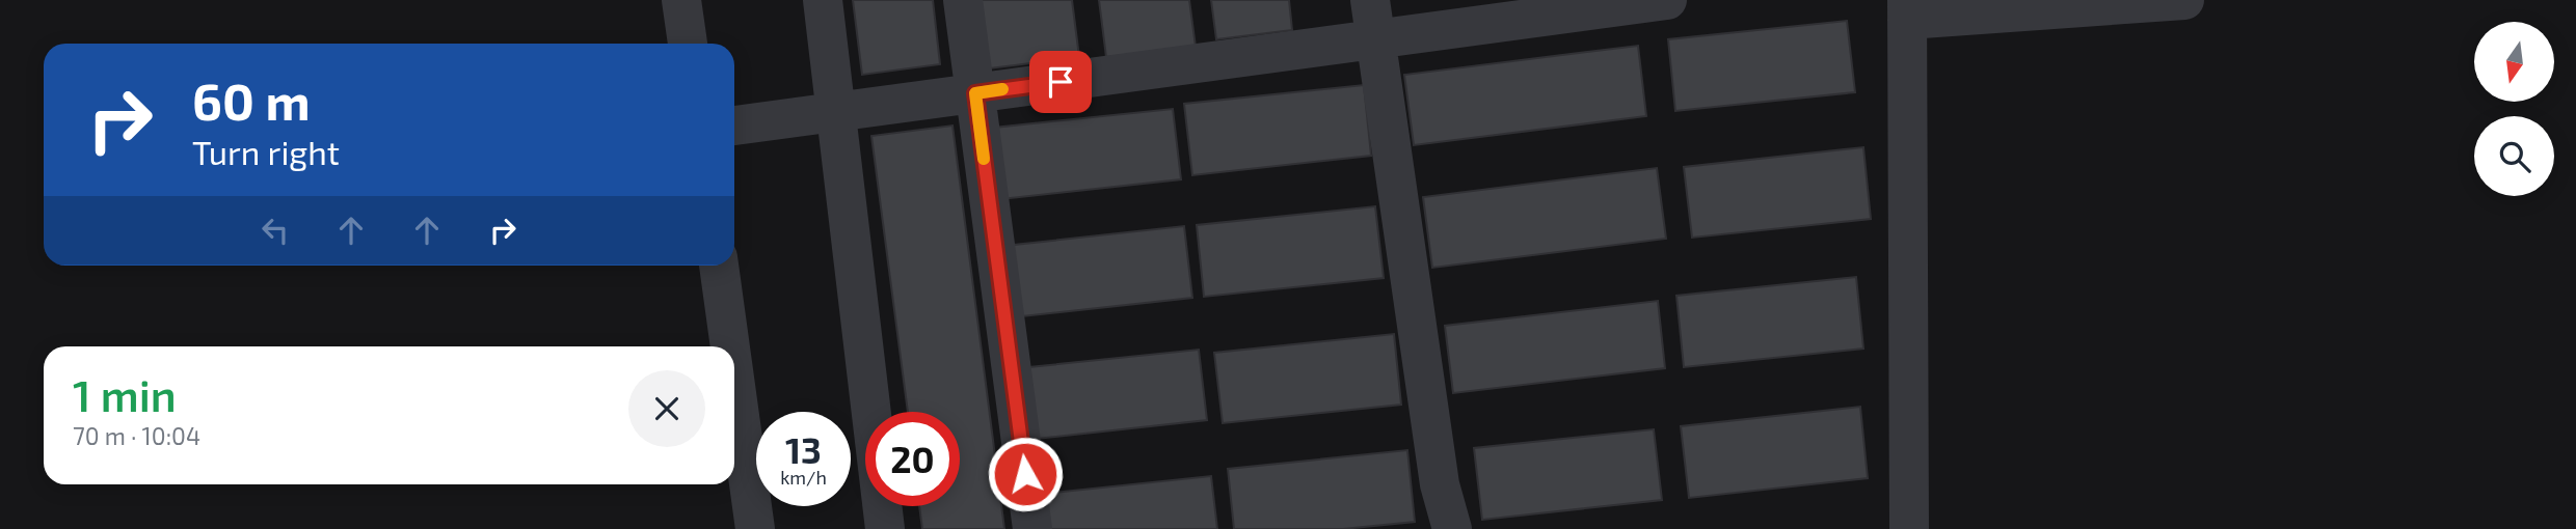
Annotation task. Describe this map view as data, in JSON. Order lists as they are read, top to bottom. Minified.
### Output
{"north":"bottom","page":{"turn":["60 m","Turn right"],"heading":["1 min","70 m · 10:04"],"speed":"13 km/h","limit":"20"}}
